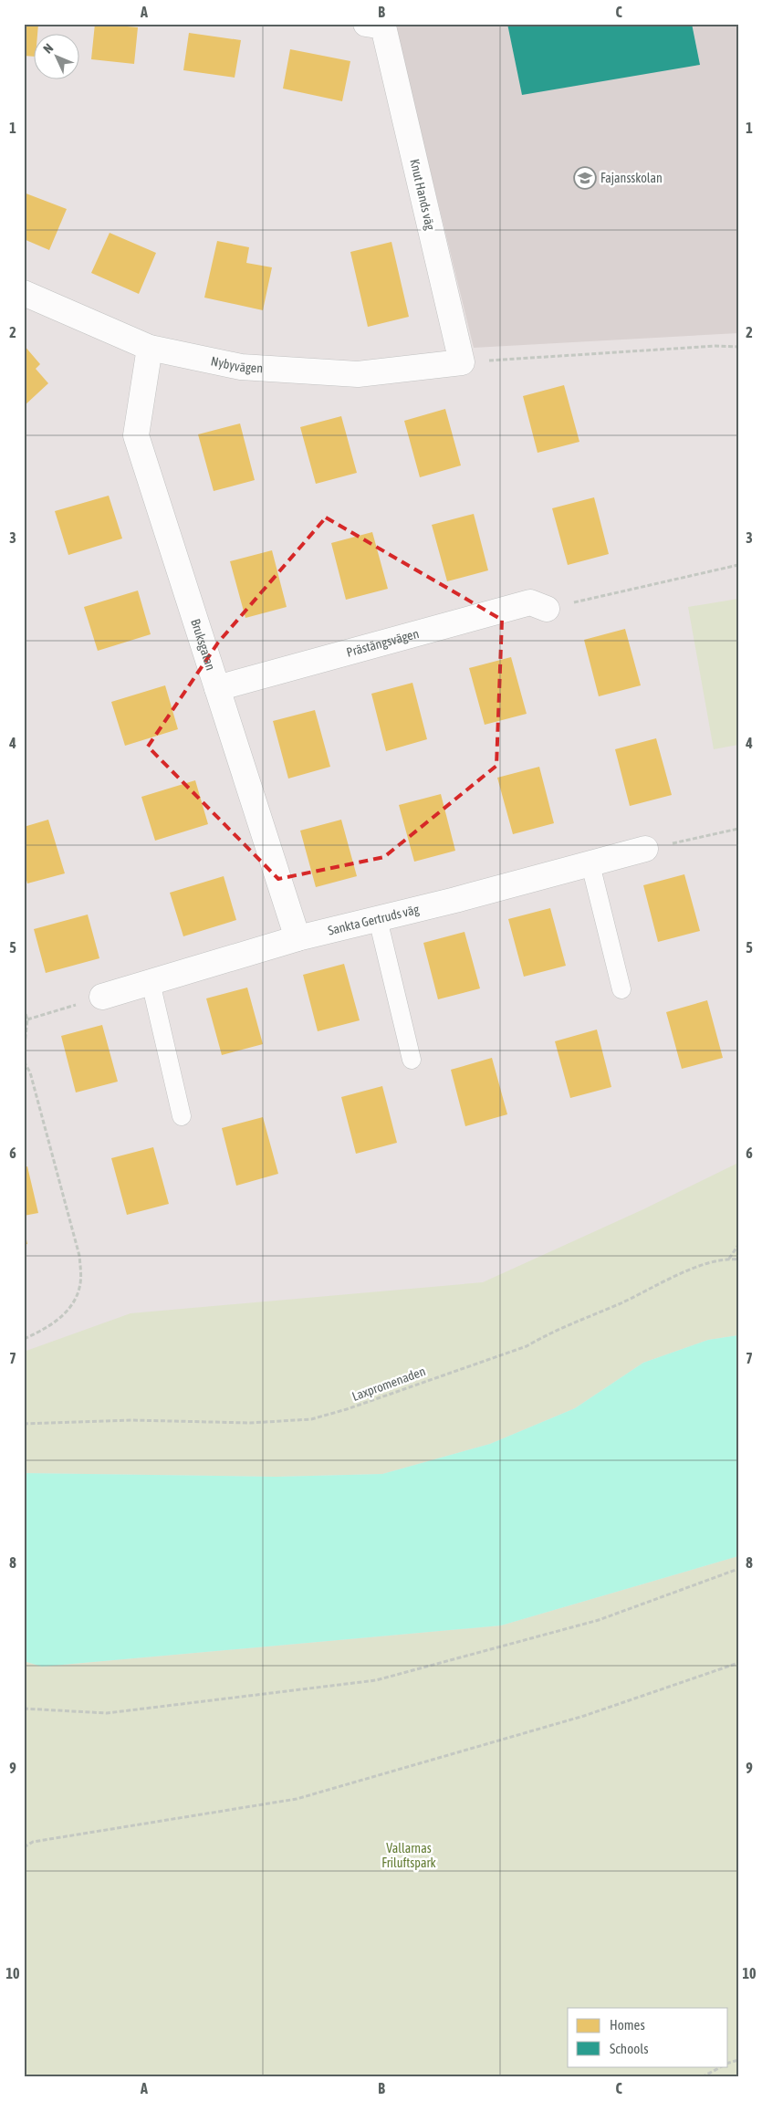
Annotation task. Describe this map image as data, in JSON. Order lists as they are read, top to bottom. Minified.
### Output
{"streets":{"street":["Knut Hands väg","Nybyvägen","Prästängsvägen","Bruksgatan","Sankta Gertruds väg"],"path":["Laxpromenaden"]},"crossings":[["Knut Hands väg","Nybyvägen"],["Nybyvägen","Bruksgatan"],["Prästängsvägen","Bruksgatan"],["Bruksgatan","Sankta Gertruds väg"]],"parks":["Vallarnas Friluftspark"],"places":{"school or university":["Fajansskolan"]},"legend":["Homes","Schools"],"north":"top left","grid":{"columns":["A","B","C"],"rows":["1","2","3","4","5","6","7","8","9","10"]}}
